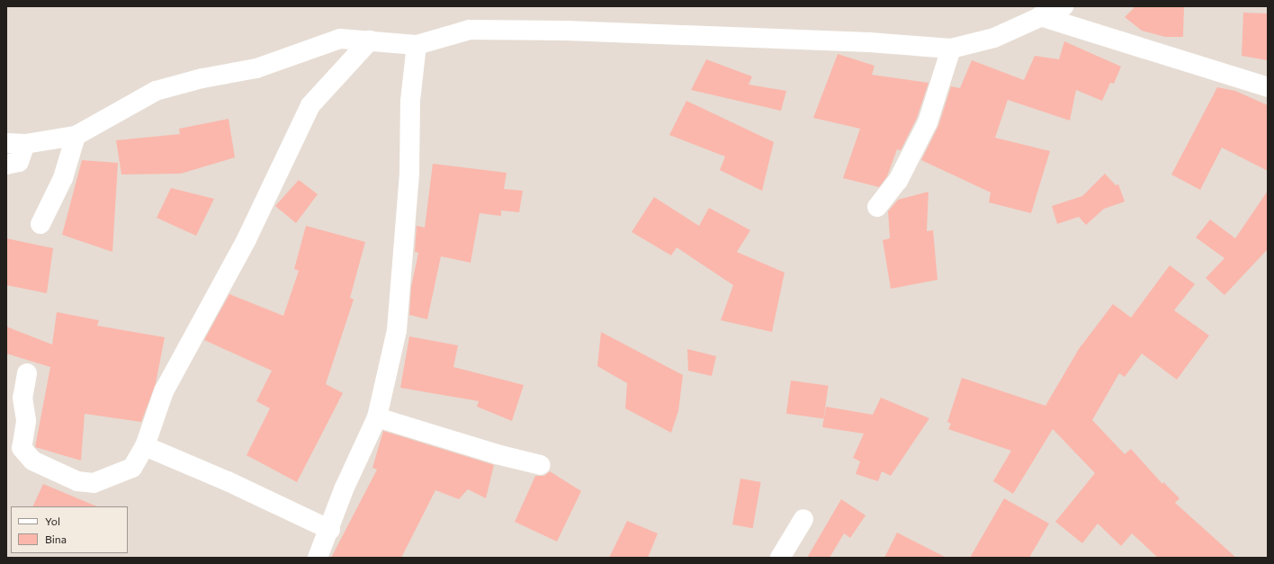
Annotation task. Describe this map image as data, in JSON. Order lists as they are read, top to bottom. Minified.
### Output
{"legend":["Yol","Bina"]}
